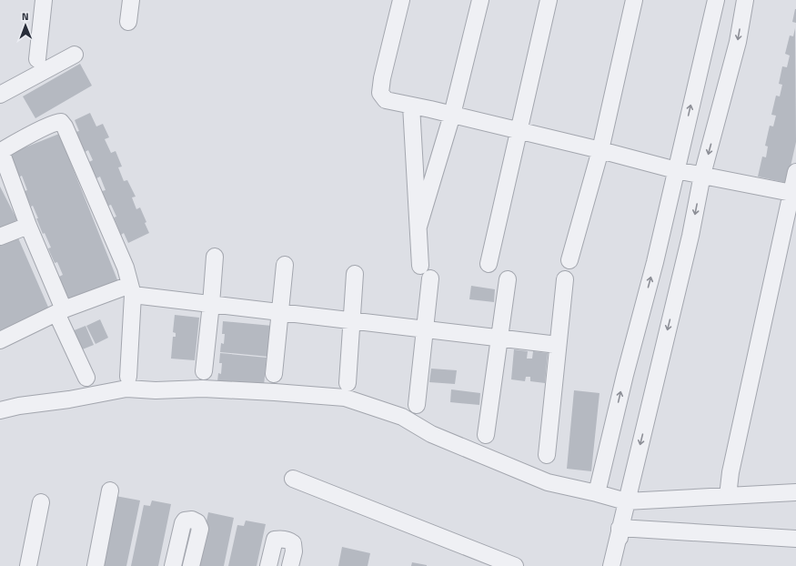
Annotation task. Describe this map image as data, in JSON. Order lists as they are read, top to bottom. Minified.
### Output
{"north":"top"}
